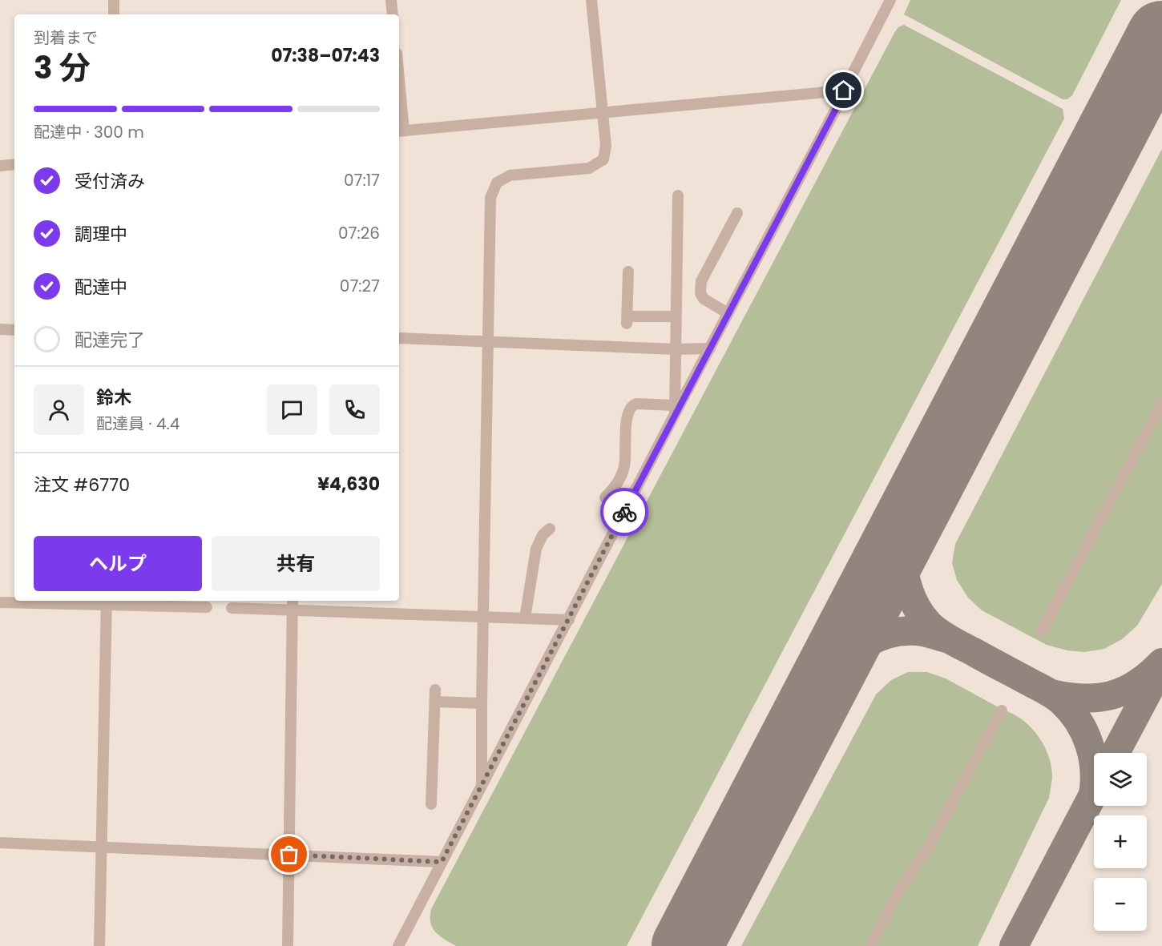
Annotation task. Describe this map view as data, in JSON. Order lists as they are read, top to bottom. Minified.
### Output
{"page":{"heading":["3 分","到着まで","07:38–07:43"],"panel":["鈴木","配達員 · 4.4","注文 #6770","¥4,630"],"bar":"配達中 · 300 m","list":[["受付済み","07:17"],["調理中","07:26"],["配達中","07:27"],"配達完了"],"buttons":["ヘルプ","共有"],"map_buttons":["+","−"]}}
